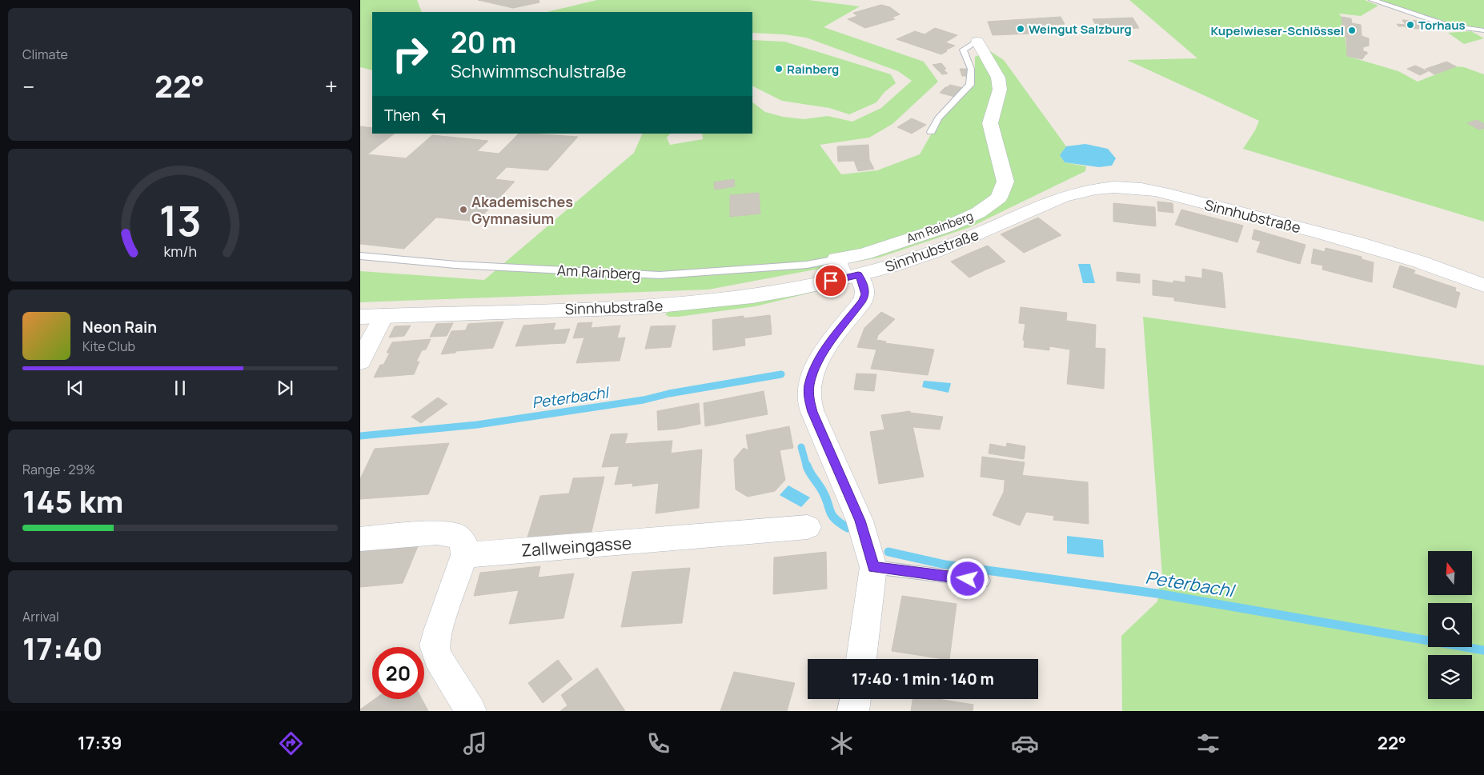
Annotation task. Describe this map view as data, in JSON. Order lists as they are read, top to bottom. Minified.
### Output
{"streets":{"street":["Sinnhubstraße","Am Rainberg","Zallweingasse"]},"water":["Peterbachl"],"places":["Torhaus","Weingut Salzburg","Kupelwieser-Schlössel","Rainberg","Akademisches Gymnasium"],"north":"top","page":{"tile":["Climate",["Range · 29%","145 km"],["Arrival","17:40"]],"turn":["20 m","Schwimmschulstraße"],"heat":["−","22°","+"],"then":"Then","song":["Neon Rain","Kite Club"],"limit":"20","trip":"17:40 · 1 min · 140 m","tabs":["17:39","22°"],"gauge":["13","km/h"]}}
